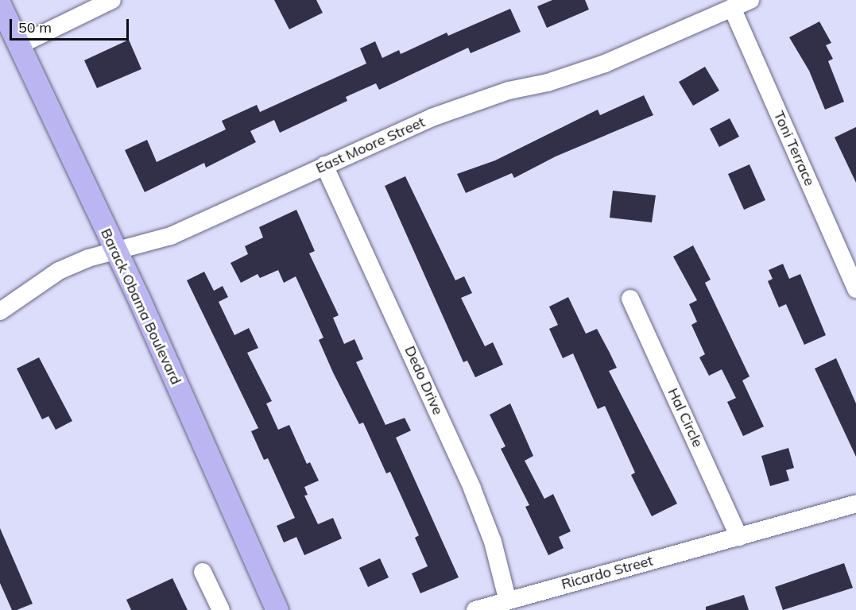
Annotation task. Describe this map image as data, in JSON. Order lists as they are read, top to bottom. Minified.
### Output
{"streets":{"main road":["Barack Obama Boulevard"],"street":["East Moore Street","Toni Terrace","Dedo Drive","Hal Circle","Ricardo Street"]},"crossings":[["East Moore Street","Toni Terrace"],["East Moore Street","Barack Obama Boulevard"],["East Moore Street","Dedo Drive"],["Dedo Drive","Ricardo Street"],["Hal Circle","Ricardo Street"]],"scale_bar":"50 m"}
